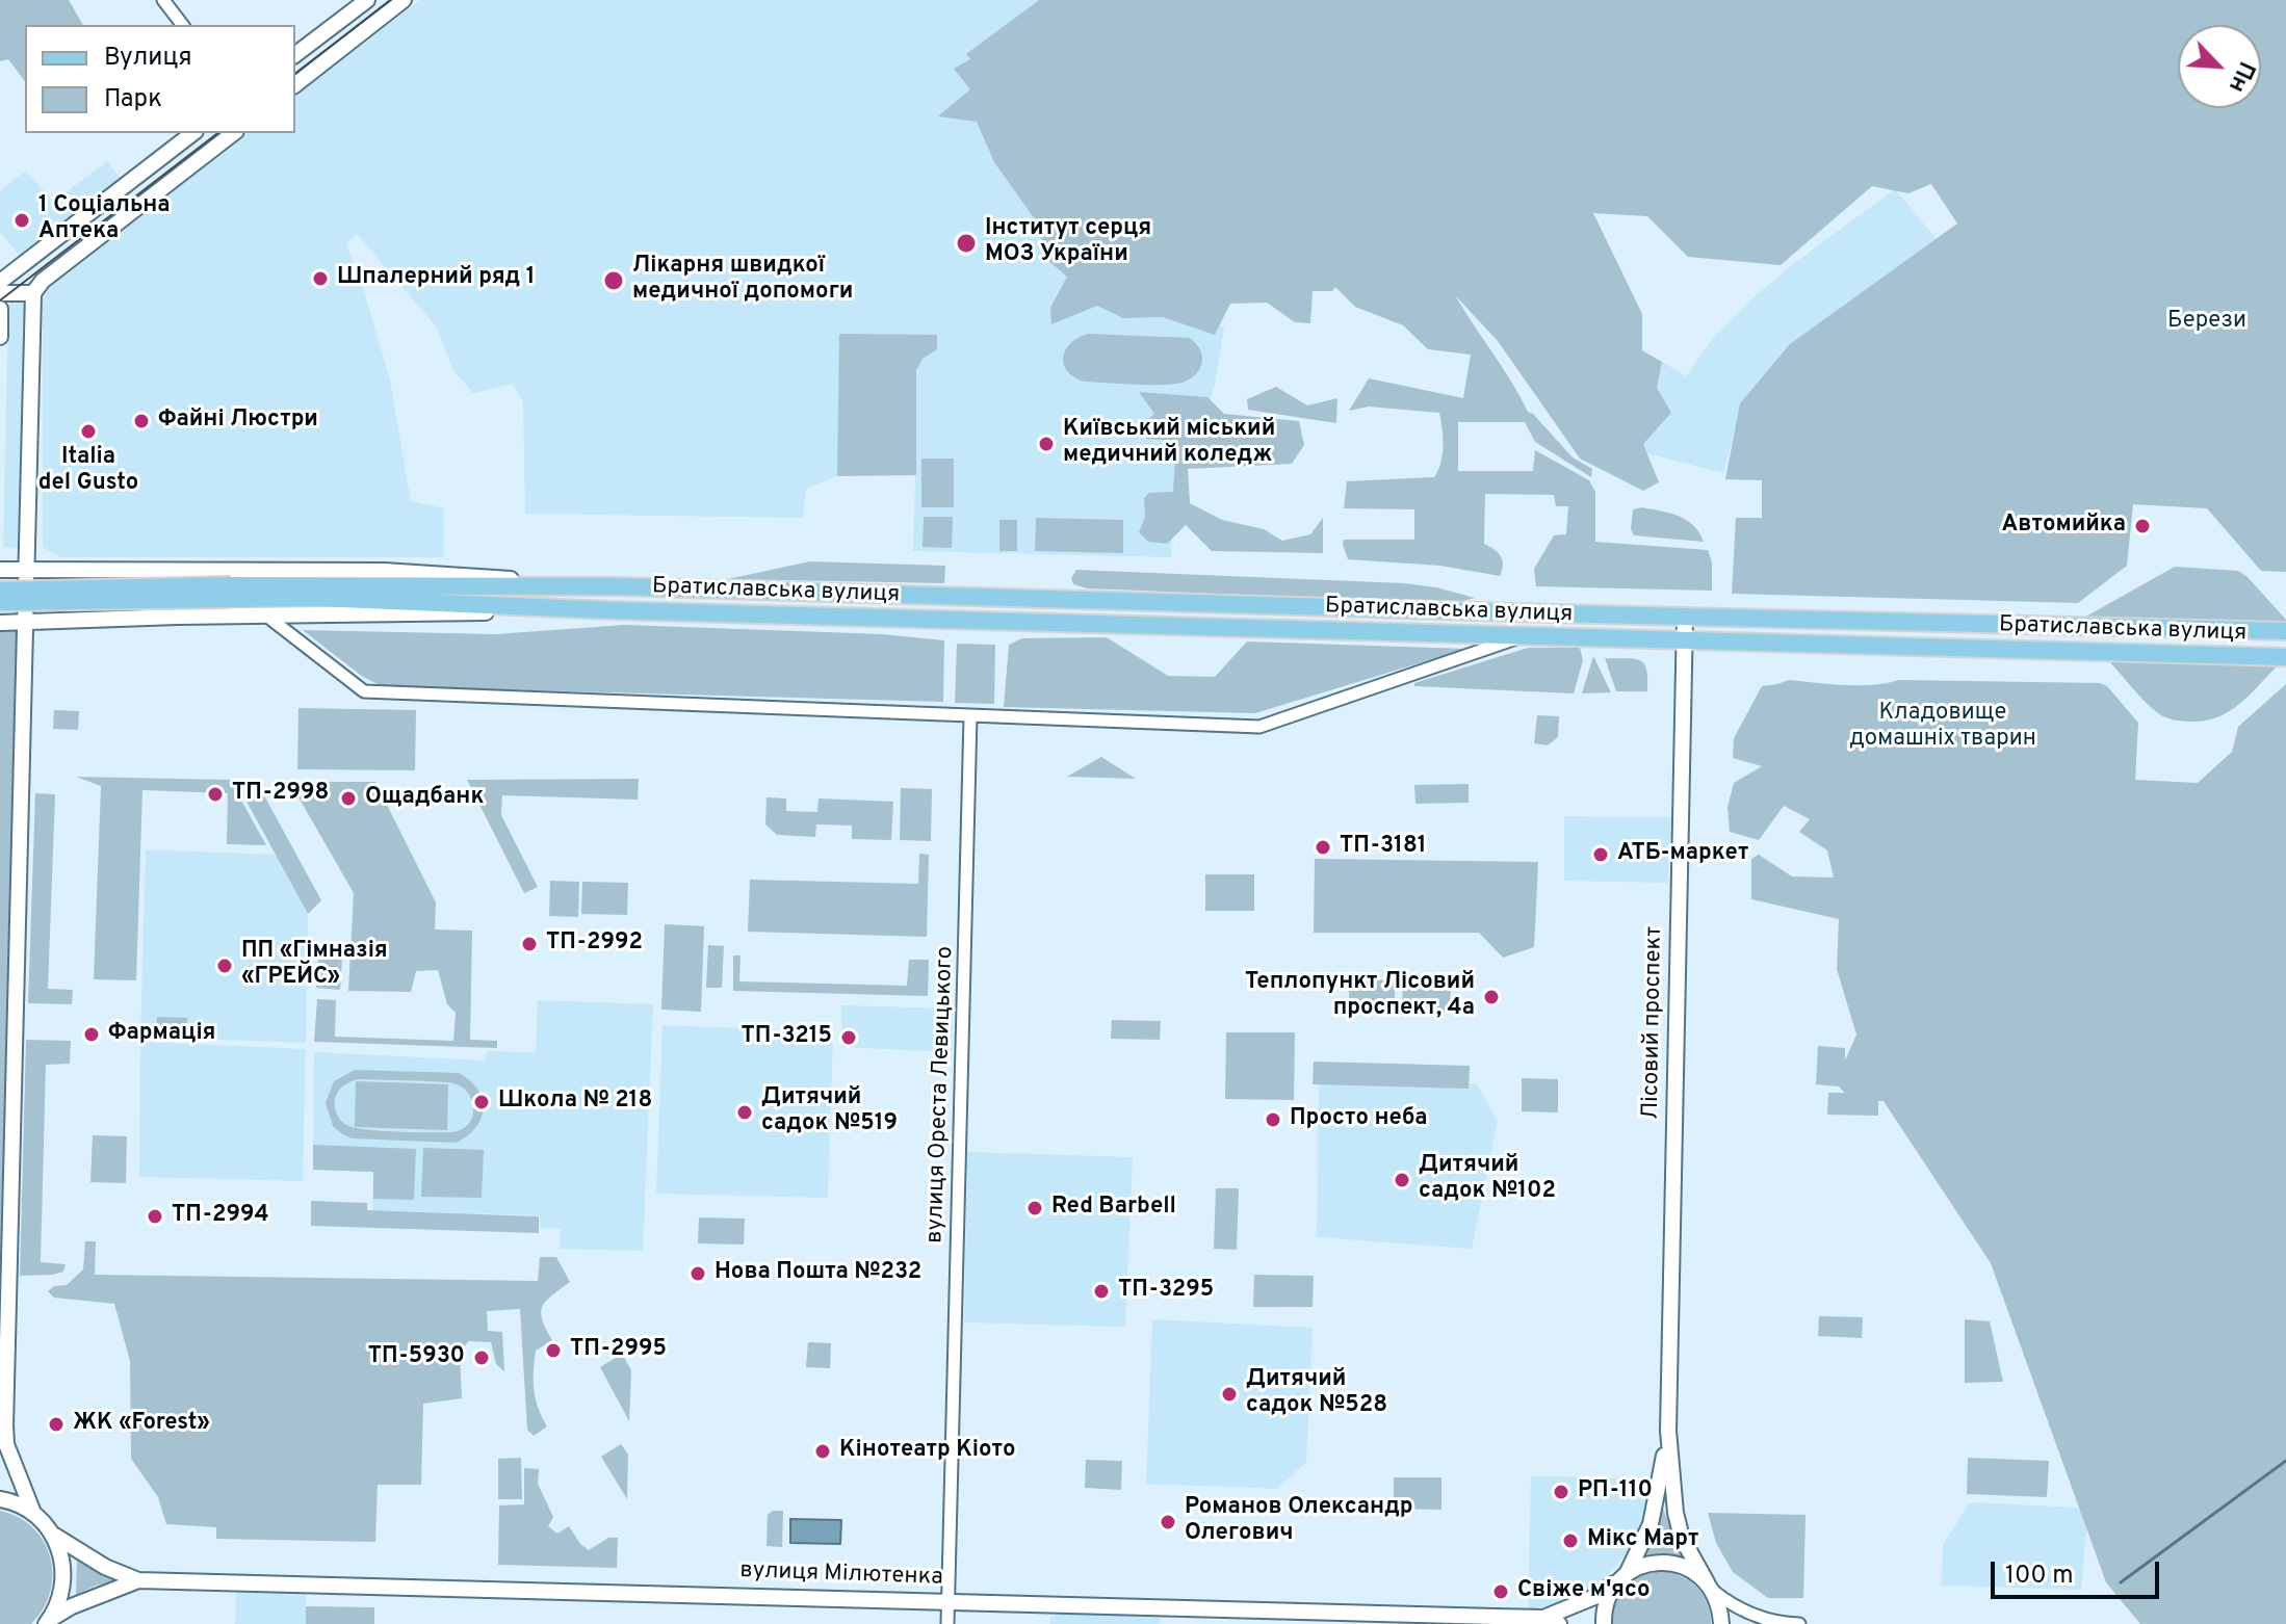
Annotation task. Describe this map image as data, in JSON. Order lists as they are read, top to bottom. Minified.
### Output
{"streets":{"main road":["Братиславська вулиця"],"street":["Лісовий проспект","вулиця Ореста Левицького","вулиця Мілютенка"]},"crossings":[["Братиславська вулиця","Лісовий проспект"],["Лісовий проспект","вулиця Мілютенка"],["вулиця Ореста Левицького","вулиця Мілютенка"]],"parks":["Берези","Кладовище домашніх тварин"],"places":["1 Соціальна Аптека","Інститут серця МОЗ України","Шпалерний ряд 1","Лікарня швидкої медичної допомоги","Файні Люстри","Italia del Gusto","Київський міський медичний коледж","Автомийка","ТП-2998","Ощадбанк","ТП-3181","АТБ-маркет","ТП-2992","ПП «Гімназія «ГРЕЙС»","Теплопункт Лісовий проспект, 4а","Фармація","ТП-3215","Школа № 218","Дитячий садок №519","Просто неба","Дитячий садок №102","Red Barbell","ТП-2994","Нова Пошта №232","ТП-3295","ТП-2995","ТП-5930","Дитячий садок №528","ЖК «Forest»","Кінотеатр Кіото","РП-110","Романов Олександр Олегович","Мікс Март","Свіже м'ясо"],"legend":["Вулиця","Парк"],"scale_bar":"100 m","north":"bottom right"}
